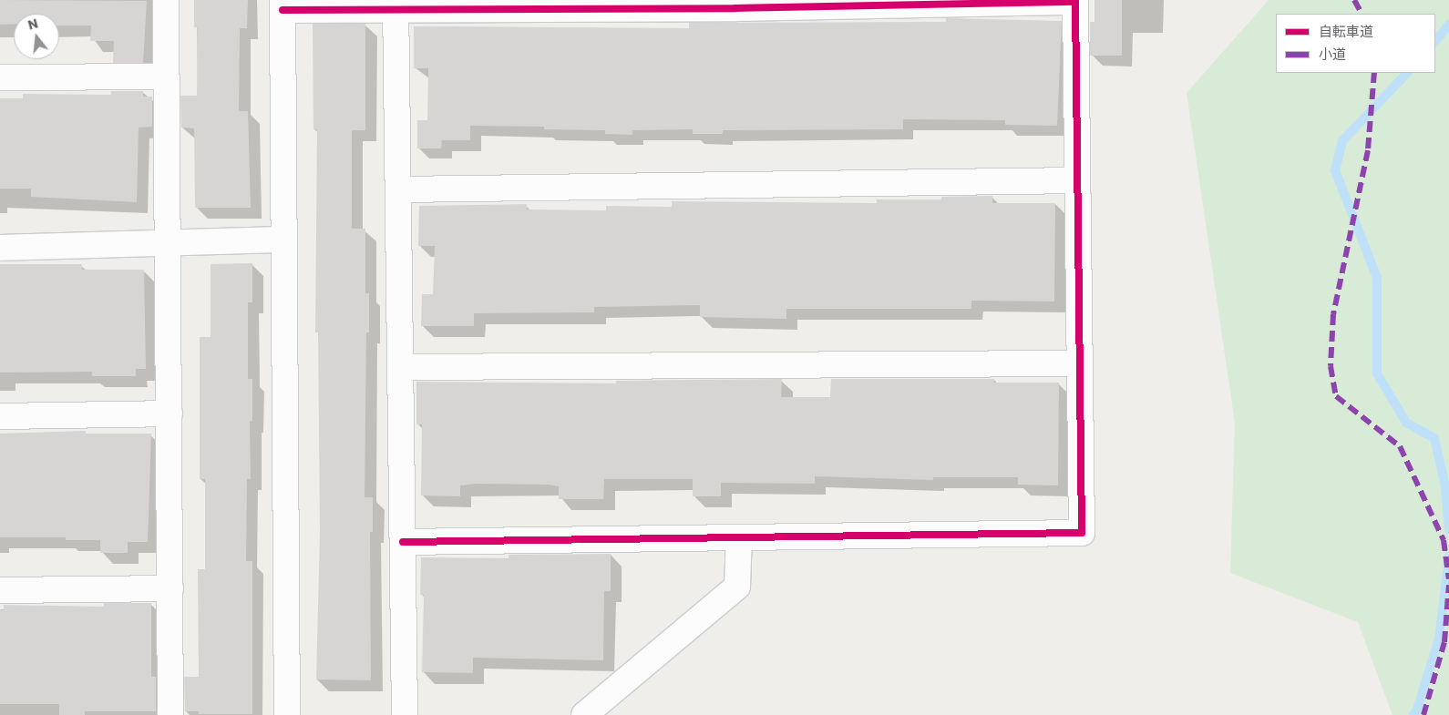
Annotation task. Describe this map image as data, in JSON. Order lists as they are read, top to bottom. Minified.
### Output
{"legend":["自転車道","小道"],"north":"top"}
